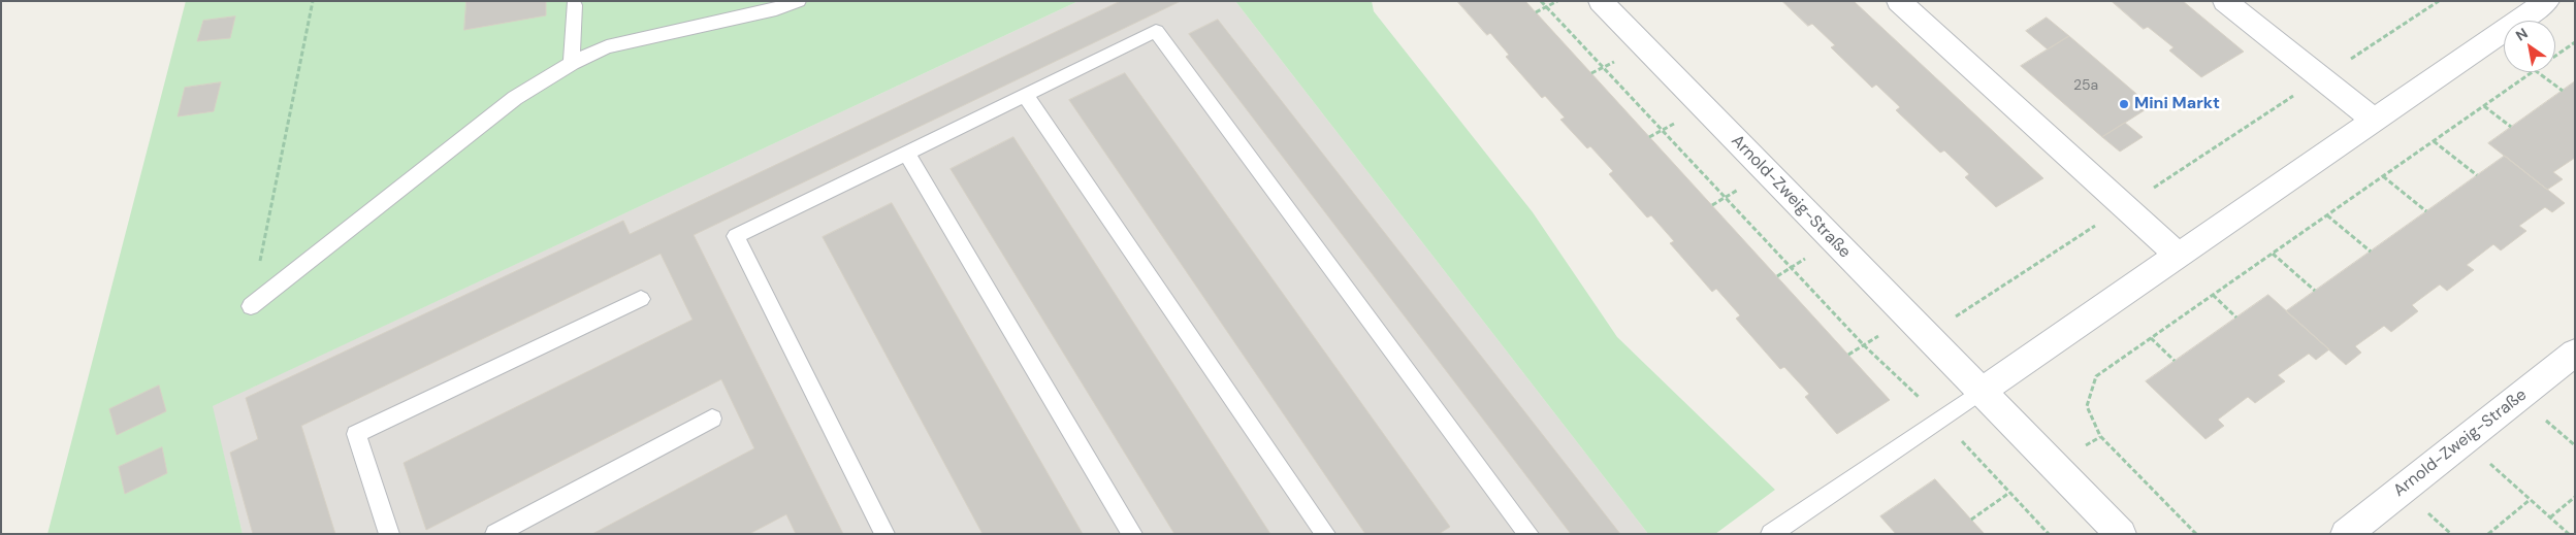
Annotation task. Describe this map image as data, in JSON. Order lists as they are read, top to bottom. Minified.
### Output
{"streets":{"street":["Arnold-Zweig-Straße"]},"places":["Mini Markt"],"house_numbers":["25a"],"north":"top left"}
